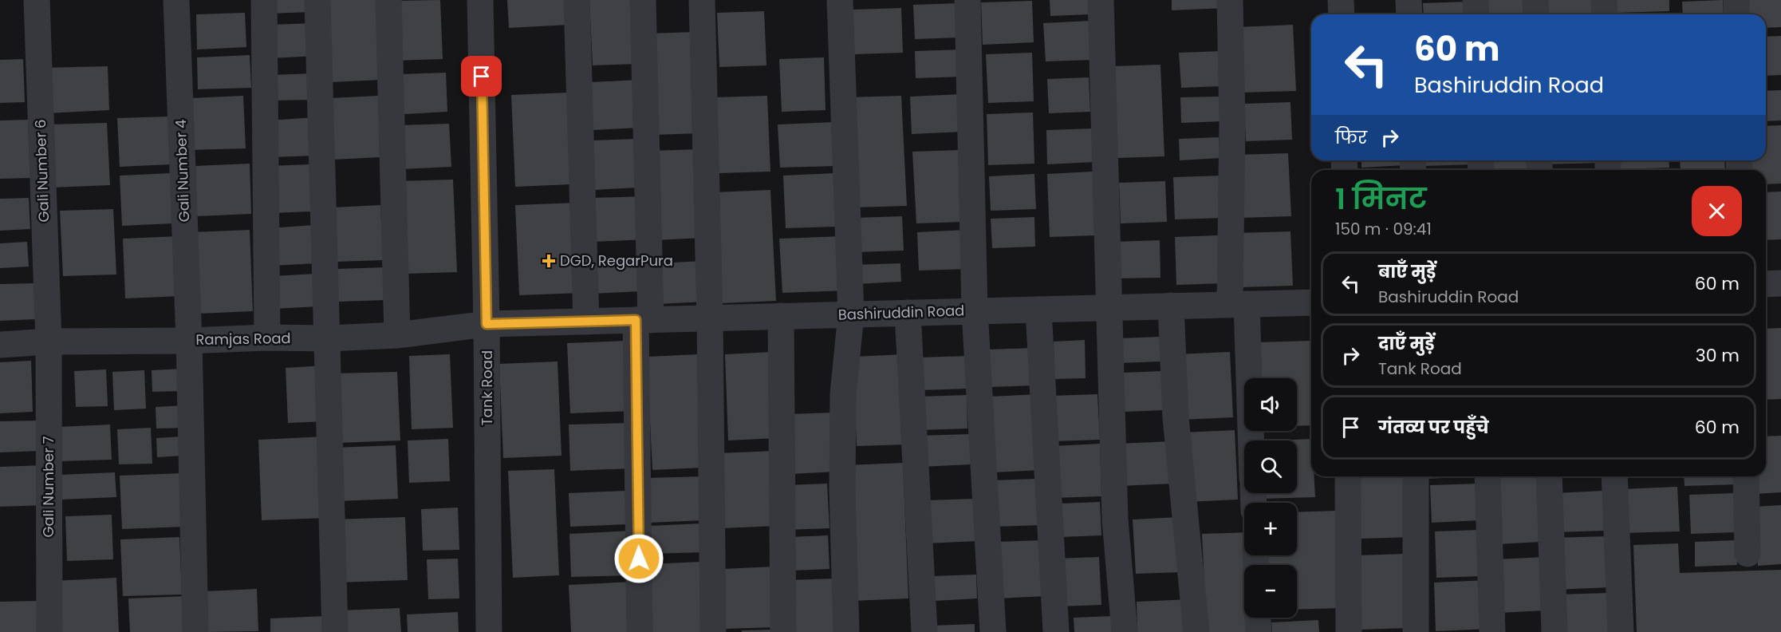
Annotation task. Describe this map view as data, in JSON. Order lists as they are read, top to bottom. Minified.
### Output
{"streets":{"street":["Gali Number 6","Gali Number 4","Bashiruddin Road","Ramjas Road","Tank Road","Gali Number 7"]},"crossings":[["Gali Number 6","Ramjas Road"],["Gali Number 6","Gali Number 7"],["Gali Number 4","Ramjas Road"],["Bashiruddin Road","Ramjas Road"],["Bashiruddin Road","Tank Road"],["Ramjas Road","Tank Road"],["Ramjas Road","Gali Number 7"]],"places":{"health":["DGD, RegarPura"]},"page":{"turn":["60 m","Bashiruddin Road"],"then":"फिर","heading":["1 मिनट","150 m · 09:41"],"list":[{"name":"बाएँ मुड़ें","note":"Bashiruddin Road","value":"60 m"},{"name":"दाएँ मुड़ें","note":"Tank Road","value":"30 m"},{"name":"गंतव्य पर पहुँचे","value":"60 m"}],"map_buttons":["+","−"]}}
